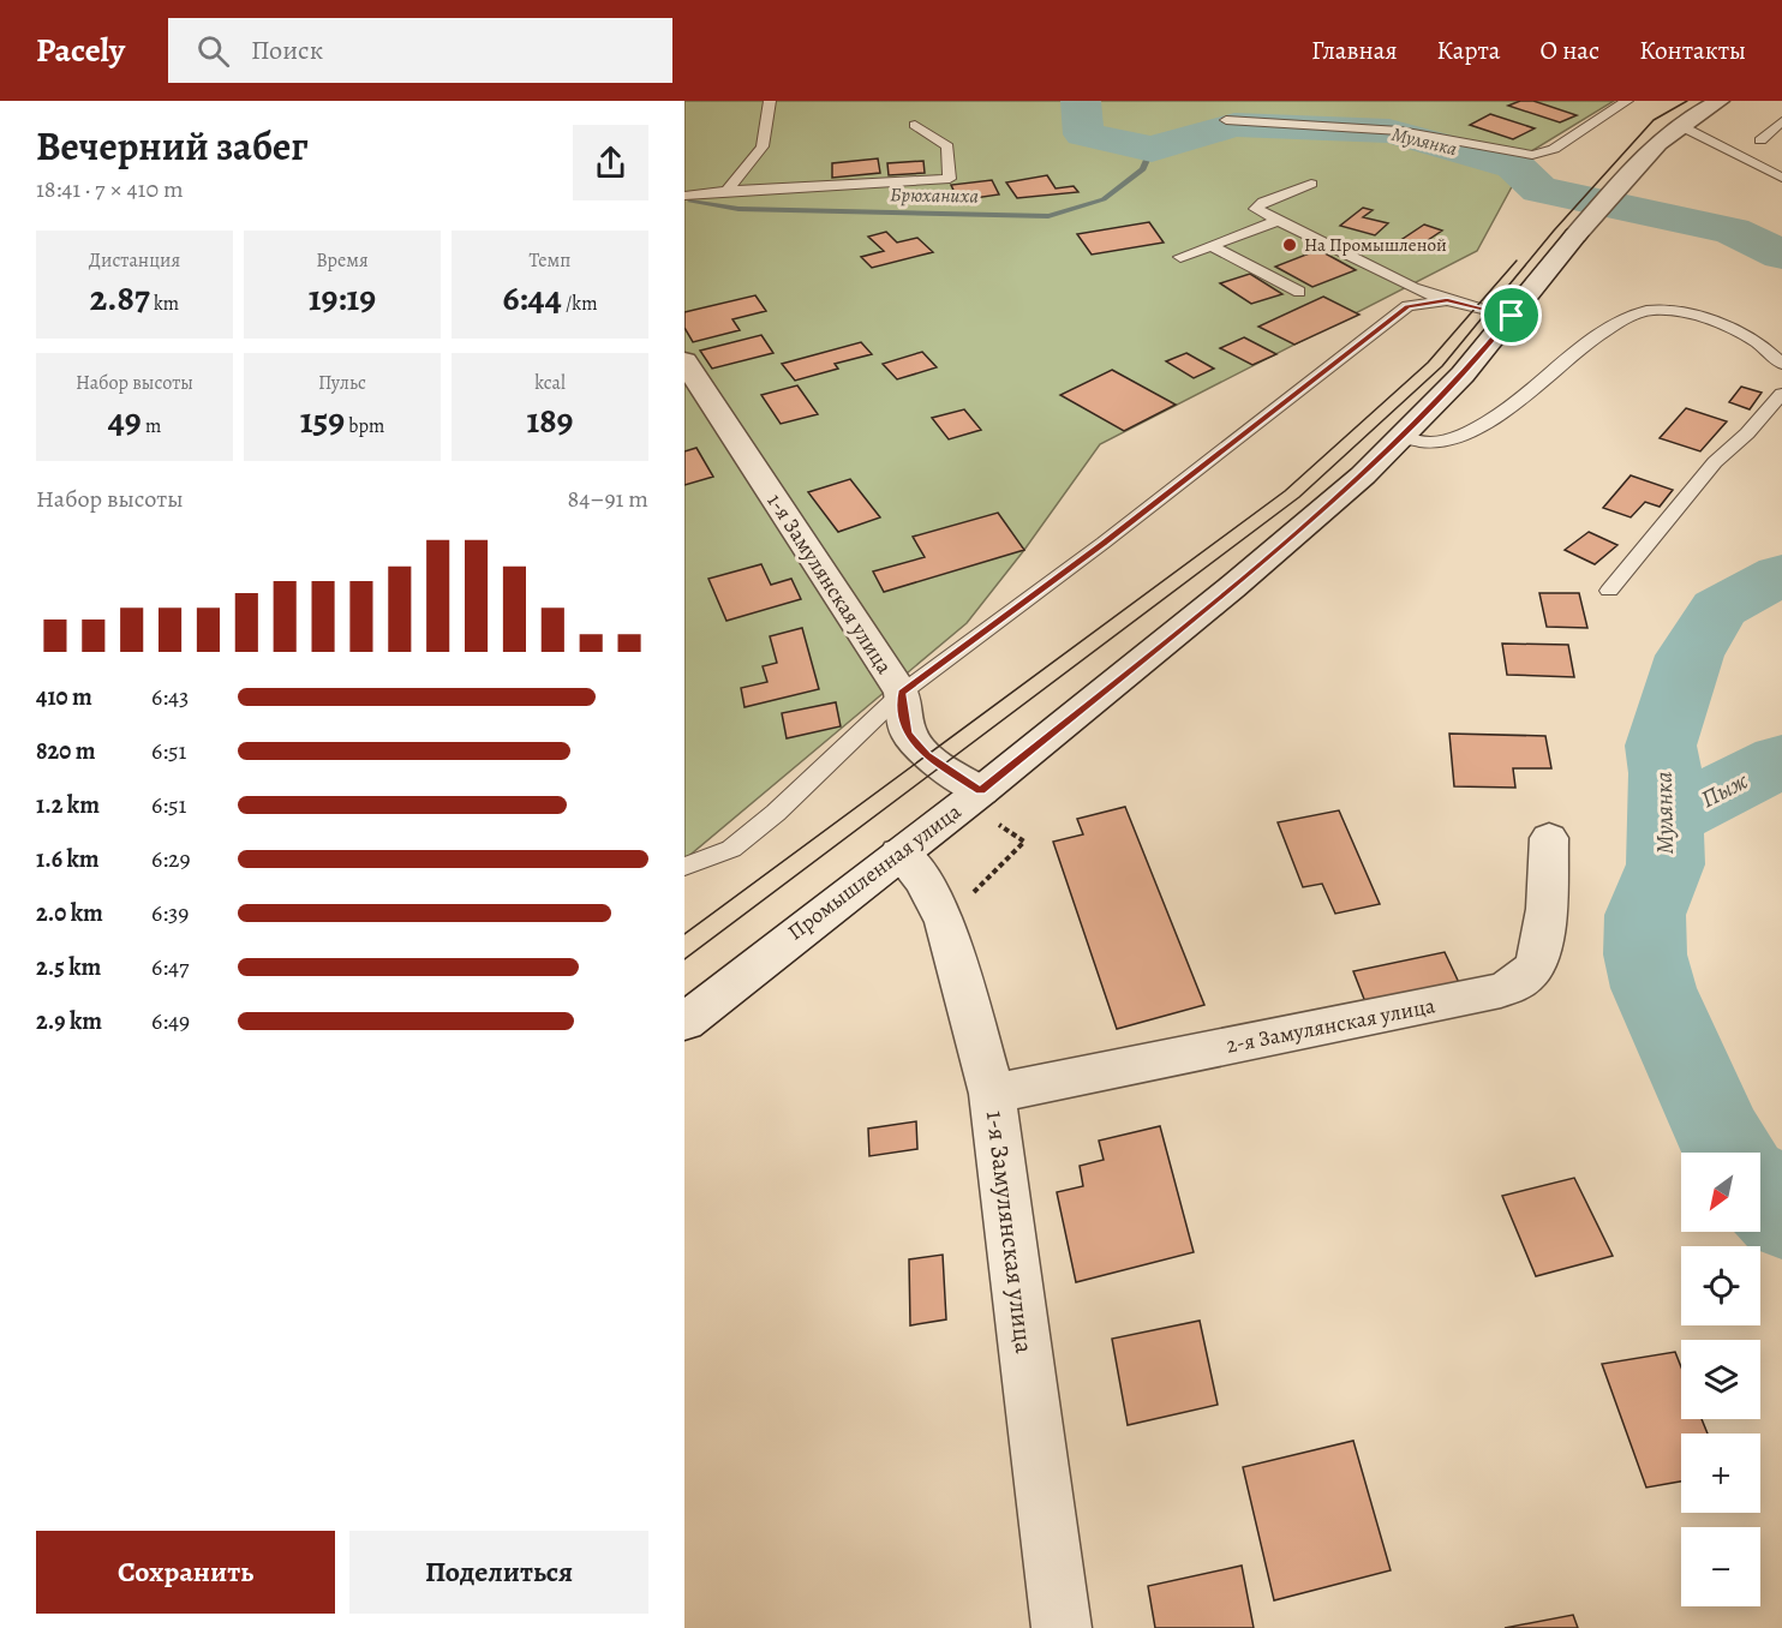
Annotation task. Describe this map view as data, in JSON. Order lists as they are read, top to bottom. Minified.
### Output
{"streets":{"street":["1-я Замулянская улица","Промышленная улица","2-я Замулянская улица"]},"crossings":[["1-я Замулянская улица","Промышленная улица"],["1-я Замулянская улица","2-я Замулянская улица"]],"water":["Мулянка","Брюханиха","Пыж"],"places":["На Промышленой"],"north":"bottom left","page":{"header":"Pacely","search":"Поиск","nav":["Главная","Карта","О нас","Контакты"],"heading":["Вечерний забег","18:41 · 7 × 410 m"],"stats":[["Дистанция","2.87 km"],["Время","19:19"],["Темп","6:44 /km"],["Набор высоты","49 m"],["Пульс","159 bpm"],["kcal","189"]],"chart":["Набор высоты","84–91 m"],"list":[{"name":"410 m","note":"6:43"},{"name":"820 m","note":"6:51"},{"name":"1.2 km","note":"6:51"},{"name":"1.6 km","note":"6:29"},{"name":"2.0 km","note":"6:39"},{"name":"2.5 km","note":"6:47"},{"name":"2.9 km","note":"6:49"}],"map_buttons":["+","−"],"buttons":["Сохранить","Поделиться"]}}
